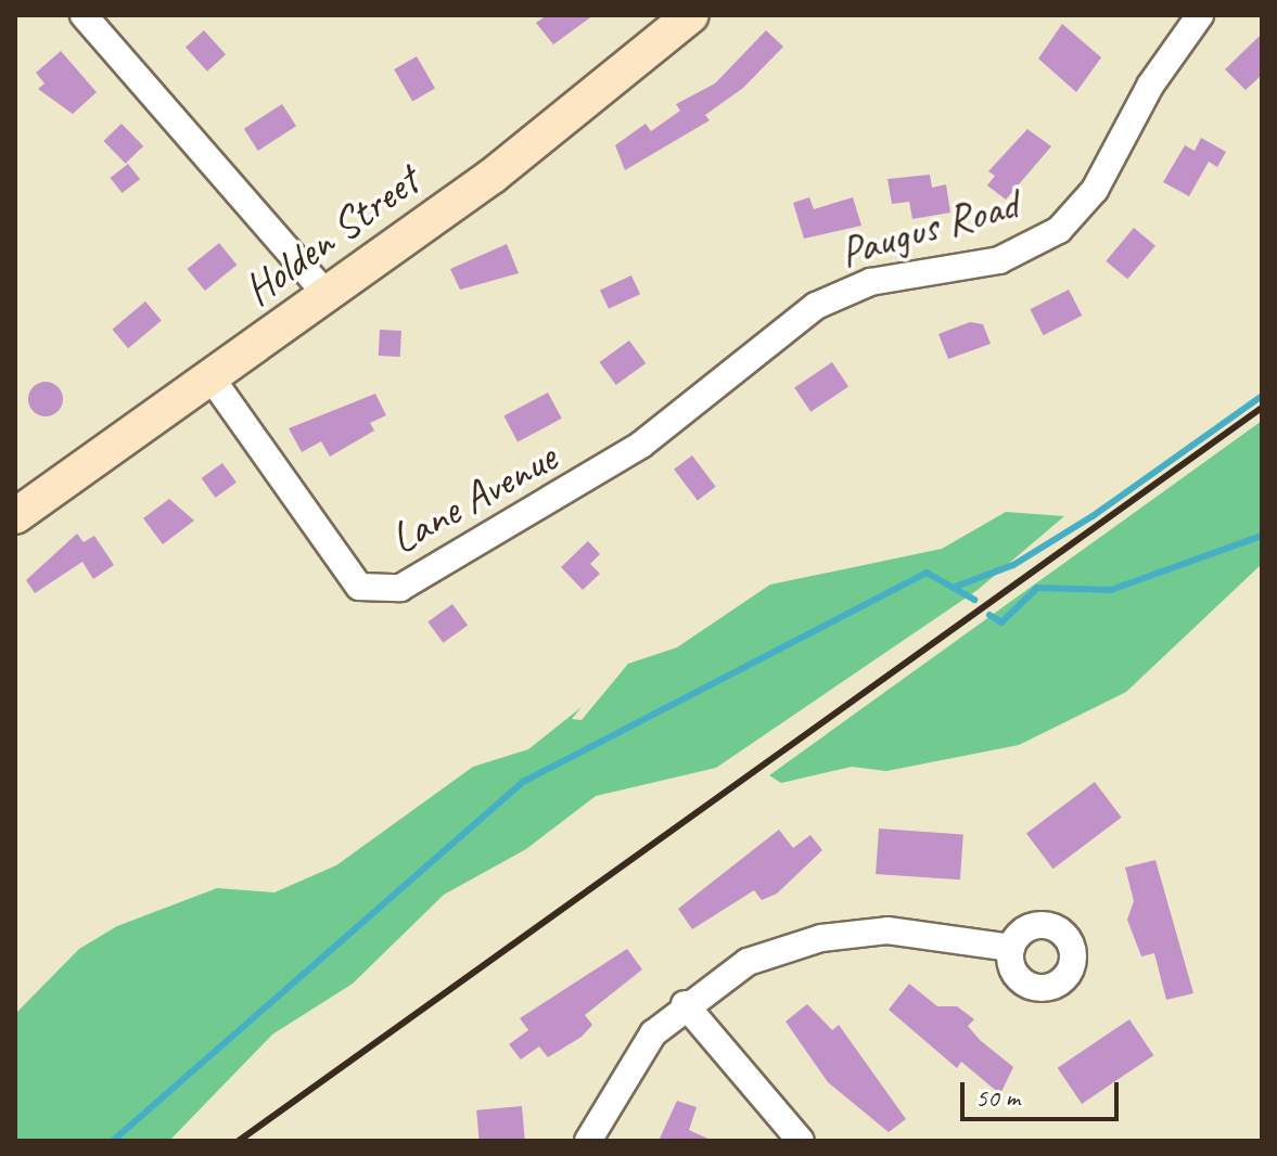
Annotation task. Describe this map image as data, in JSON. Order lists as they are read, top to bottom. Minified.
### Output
{"streets":{"main road":["Holden Street"],"street":["Paugus Road","Lane Avenue"]},"crossings":[["Paugus Road","Lane Avenue"],["Holden Street","Lane Avenue"]],"scale_bar":"50 m"}
